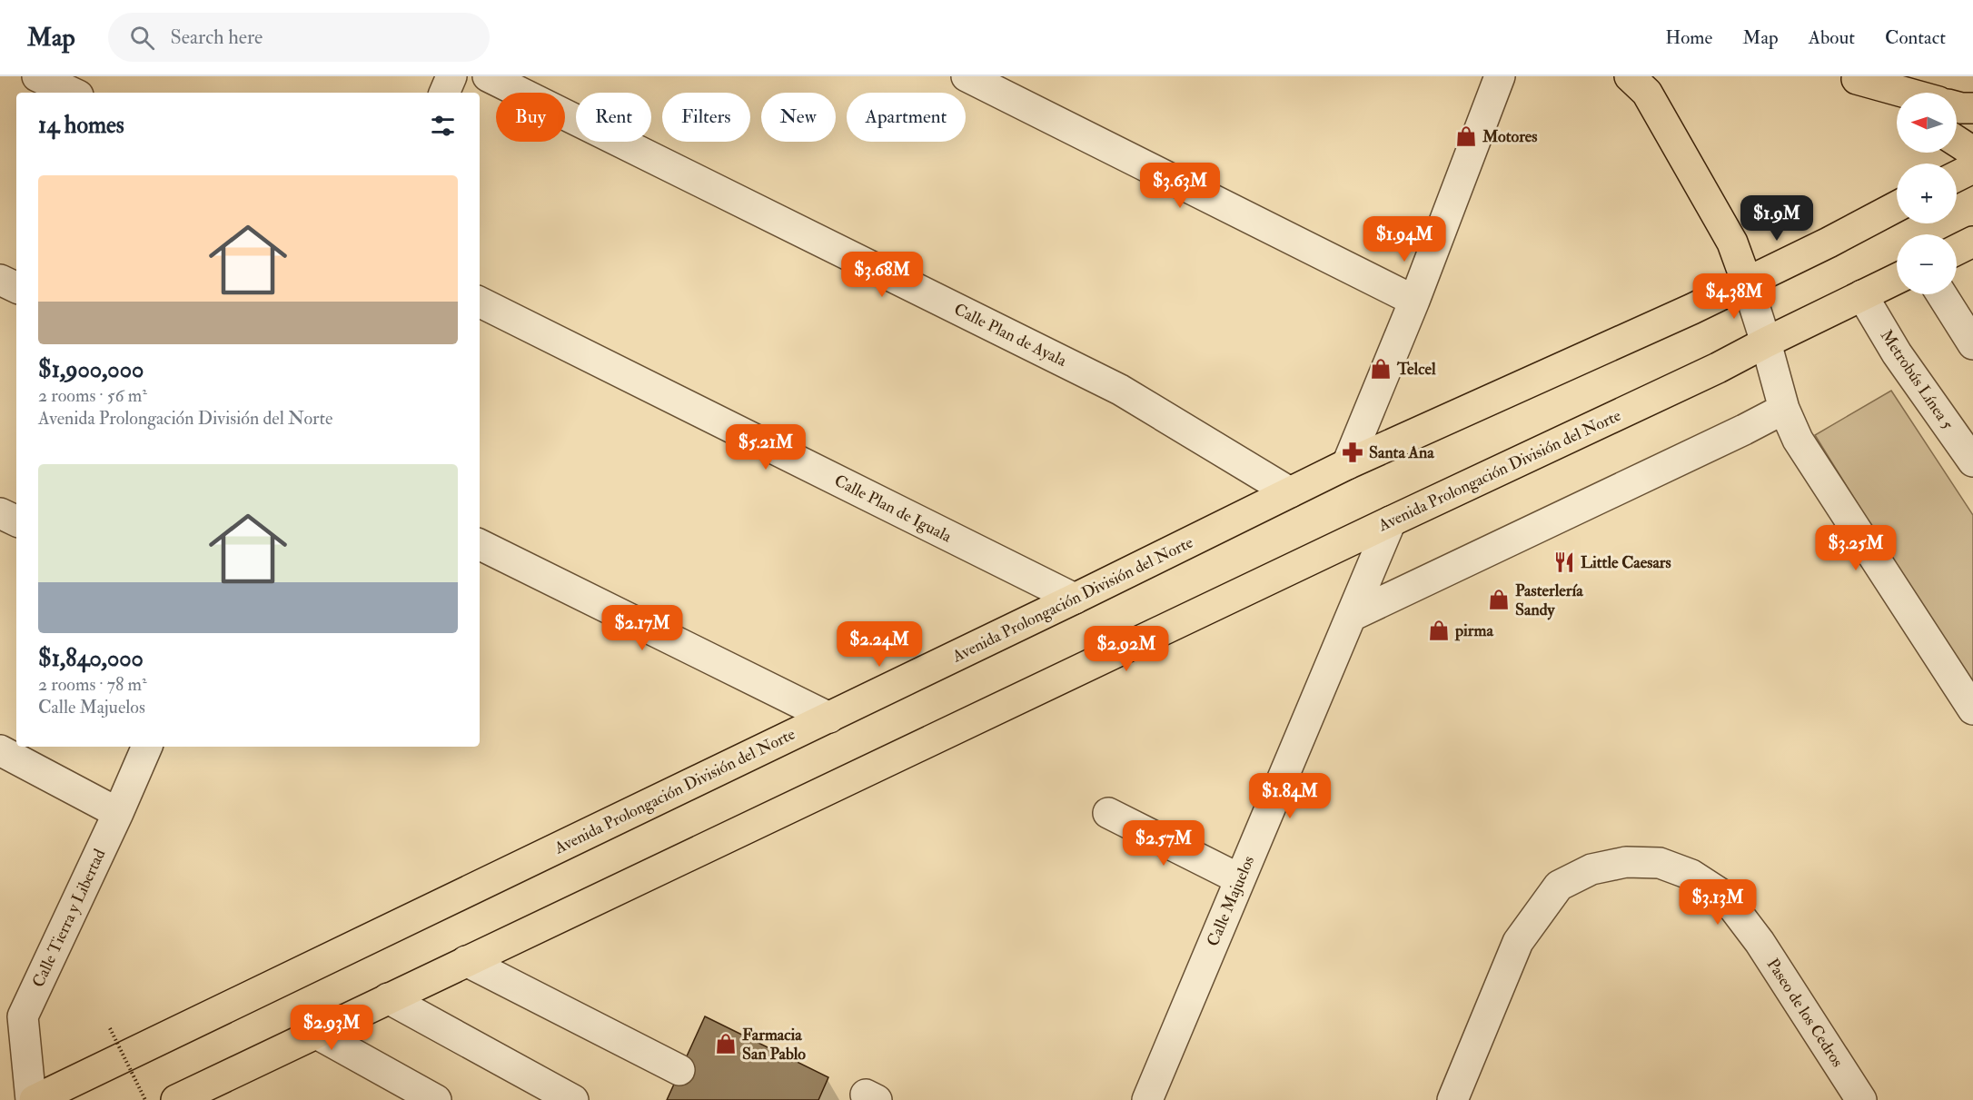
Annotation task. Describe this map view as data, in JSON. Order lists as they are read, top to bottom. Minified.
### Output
{"streets":{"main road":["Avenida Prolongación División del Norte"],"street":["Calle Plan de Ayala","Metrobús Línea 5","Calle Plan de Iguala","Calle Majuelos","Calle Tierra y Libertad","Paseo de los Cedros"]},"crossings":[["Calle Plan de Ayala","Avenida Prolongación División del Norte"],["Metrobús Línea 5","Avenida Prolongación División del Norte"],["Avenida Prolongación División del Norte","Calle Plan de Iguala"],["Avenida Prolongación División del Norte","Calle Majuelos"],["Avenida Prolongación División del Norte","Calle Tierra y Libertad"]],"places":{"shop":["Motores","Telcel","Pasterlería Sandy","pirma","Farmacia San Pablo"],"pharmacy":["Santa Ana"],"restaurant":["Little Caesars"]},"north":"left","page":{"header":"Map","search":"Search here","nav":["Home","Map","About","Contact"],"map_buttons":["+","−"],"chip":["Buy","Rent","Filters","New","Apartment"],"heading":"14 homes","list":[{"name":"$1,900,000","note":"2 rooms · 56 m² · Avenida Prolongación División del Norte"},{"name":"$1,840,000","note":"2 rooms · 78 m² · Calle Majuelos"}],"price":["$3.63M","$1.9M","$1.94M","$3.68M","$4.38M","$5.21M","$3.25M","$2.17M","$2.24M","$2.92M","$1.84M","$2.57M","$3.13M","$2.93M"]}}
